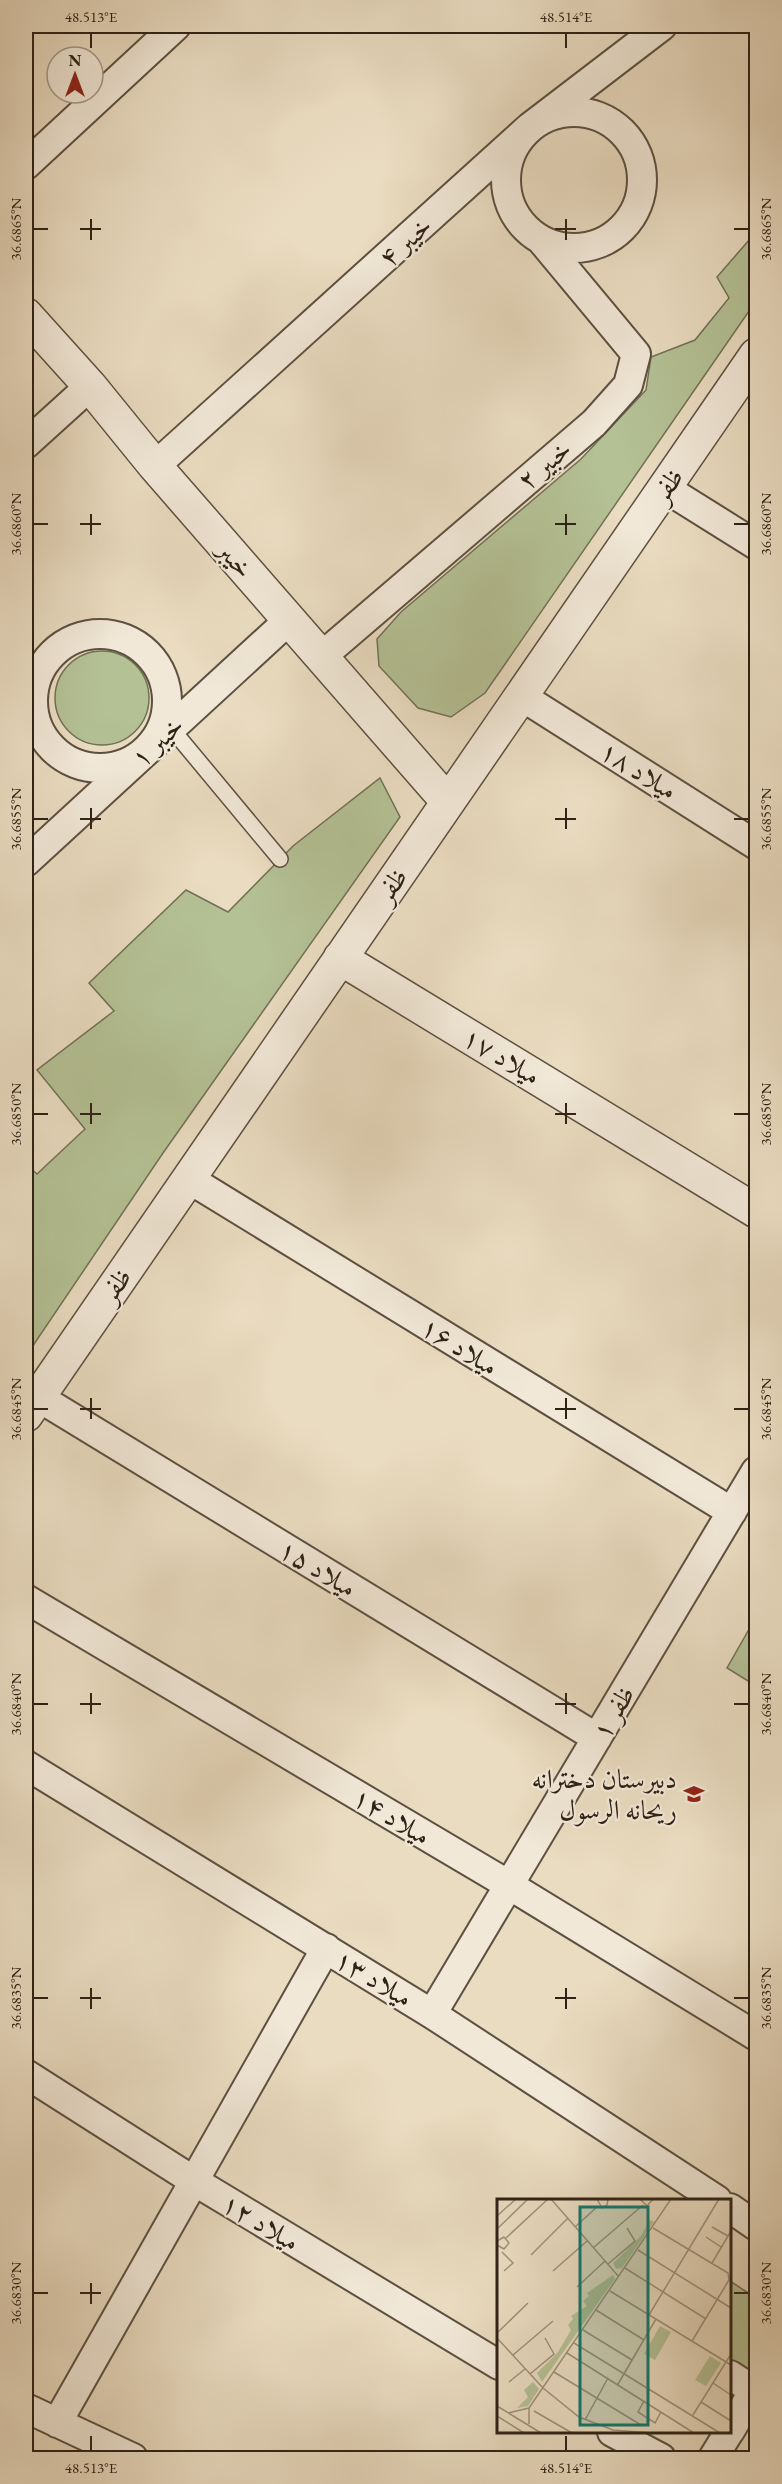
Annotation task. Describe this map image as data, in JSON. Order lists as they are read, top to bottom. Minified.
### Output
{"streets":{"street":["خیبر ۴","خبیر ۲","ظفر","خیبر","خیبر ۱","میلاد ۱۸","میلاد ۱۷","میلاد ۱۶","میلاد ۱۵","ظفر ۱","میلاد ۱۴","میلاد ۱۳","میلاد ۱۲"]},"crossings":[["خیبر ۴","خبیر ۲"],["خیبر ۴","خیبر"],["خبیر ۲","خیبر"],["ظفر","خیبر"],["ظفر","میلاد ۱۸"],["ظفر","میلاد ۱۷"],["ظفر","میلاد ۱۶"],["ظفر","میلاد ۱۵"],["خیبر","خیبر ۱"],["میلاد ۱۶","ظفر ۱"],["میلاد ۱۵","ظفر ۱"],["ظفر ۱","میلاد ۱۴"],["ظفر ۱","میلاد ۱۳"]],"places":{"school or university":["دبیرستان دخترانه ریحانه الرسول"]},"north":"top","coordinates":["48.513°E","48.514°E","36.6865°N","36.6860°N","36.6855°N","36.6850°N","36.6845°N","36.6840°N","36.6835°N","36.6830°N"]}
